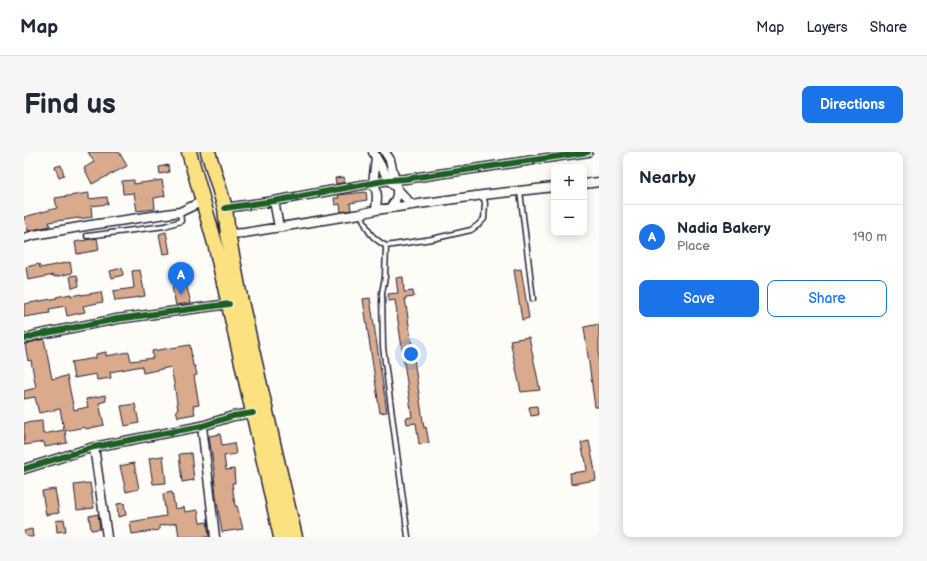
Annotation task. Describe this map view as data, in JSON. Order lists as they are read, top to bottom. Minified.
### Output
{"page":{"header":"Map","nav":["Map","Layers","Share"],"buttons":["Directions",["Save","Share"]],"title":"Find us","heading":"Nearby","map_buttons":["+","−"],"list":[{"mark":"A","name":"Nadia Bakery","note":"Place","value":"190 m"}],"pins":"A"}}
